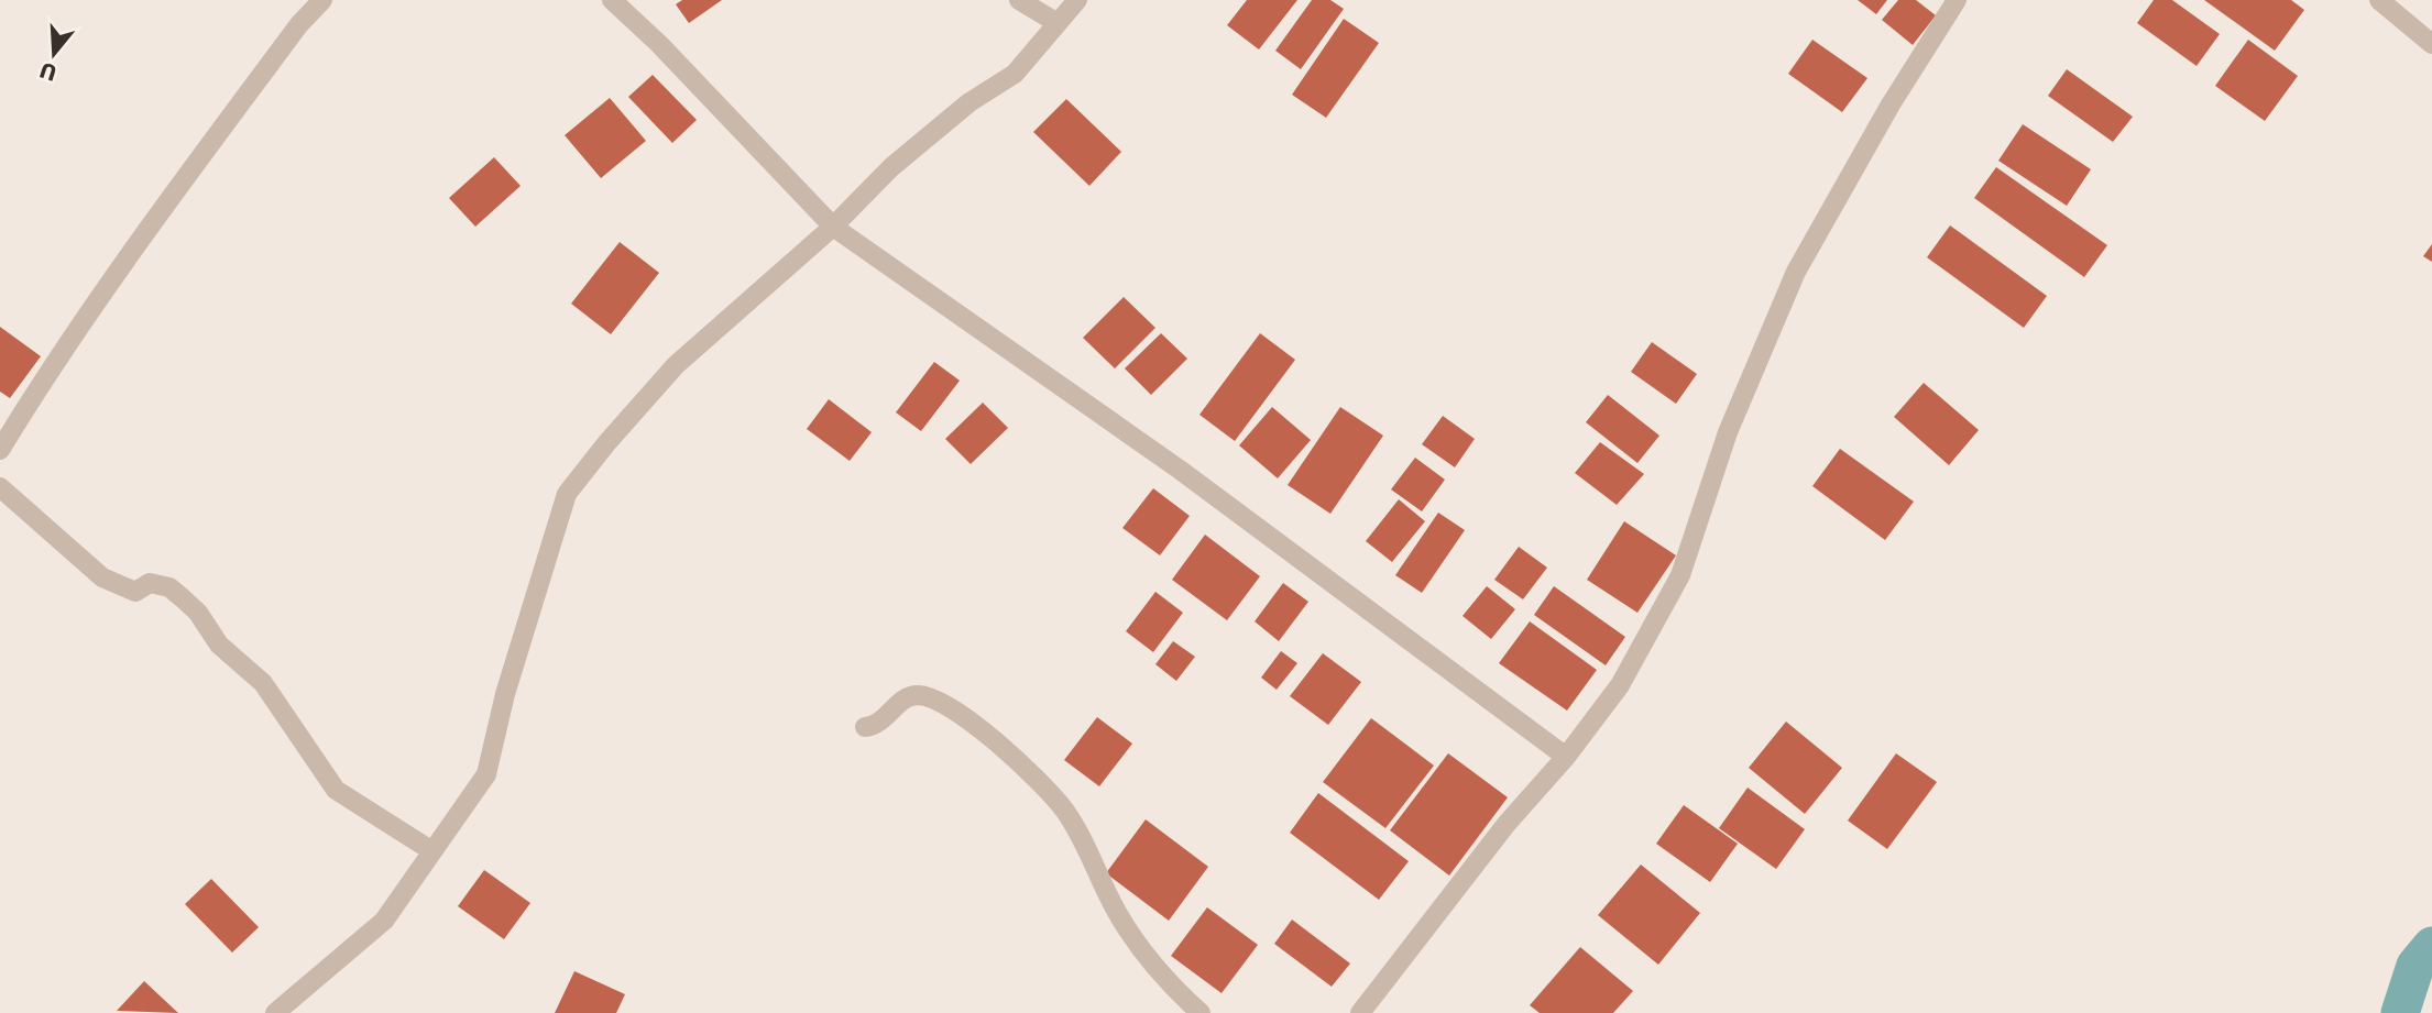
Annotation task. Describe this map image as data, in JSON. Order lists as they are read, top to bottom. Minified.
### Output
{"north":"bottom"}
